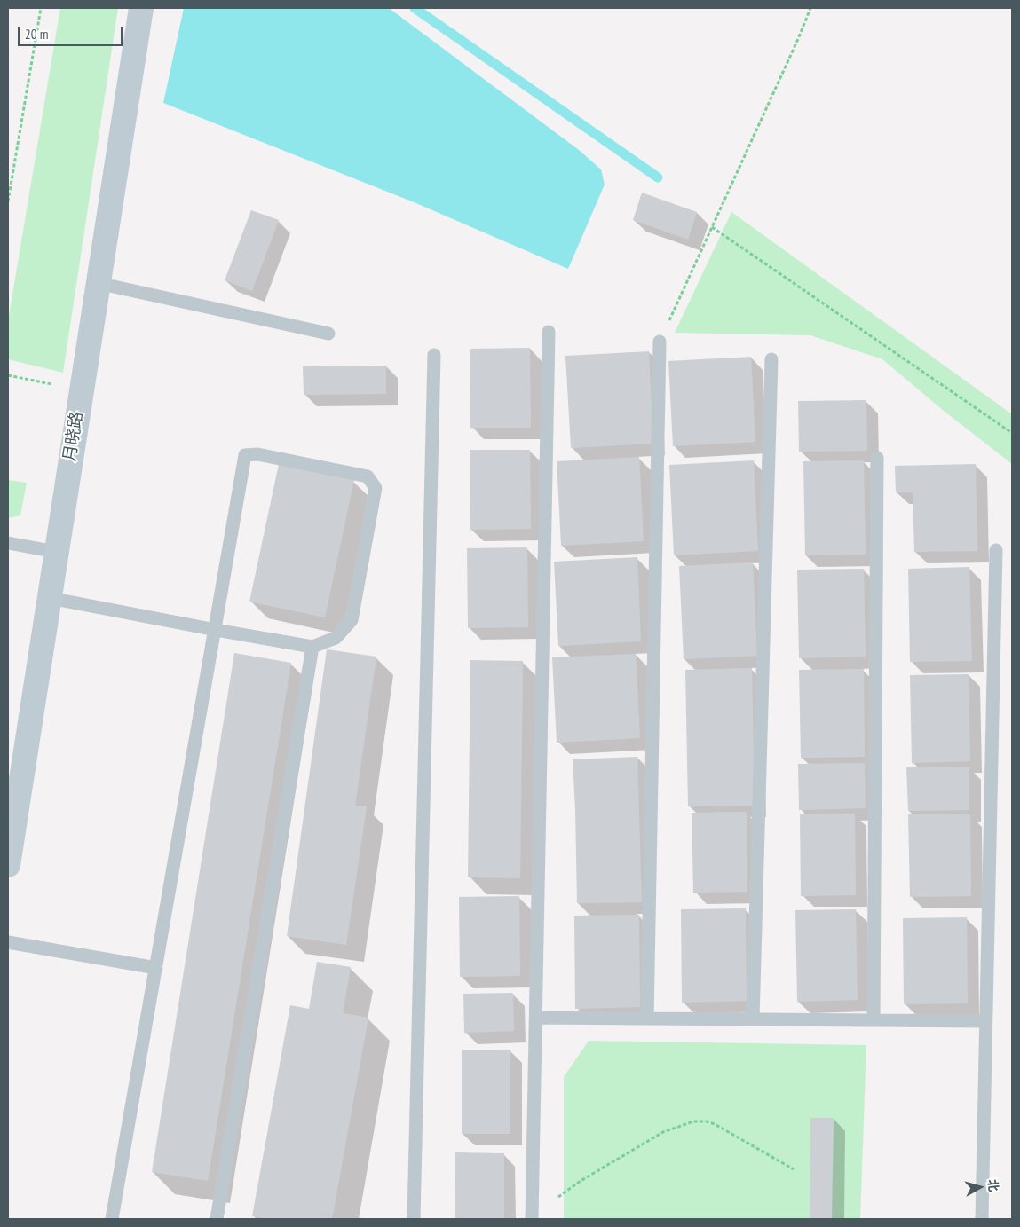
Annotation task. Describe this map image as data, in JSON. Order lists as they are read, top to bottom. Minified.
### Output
{"streets":{"street":["月晓路"]},"scale_bar":"20 m","north":"right"}
